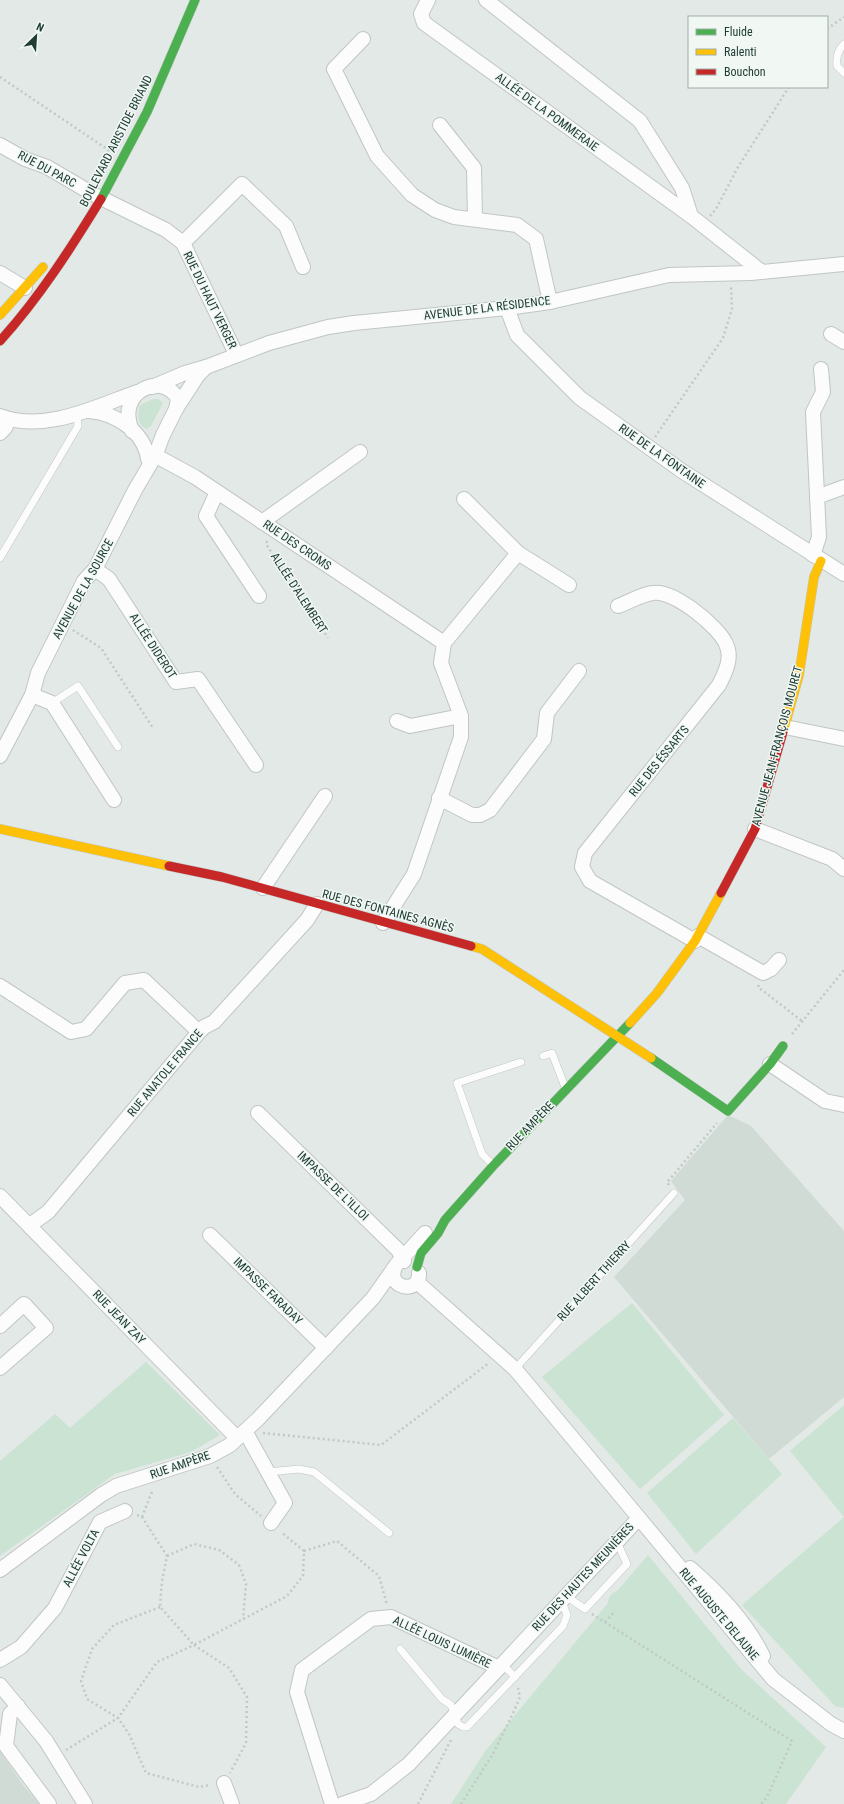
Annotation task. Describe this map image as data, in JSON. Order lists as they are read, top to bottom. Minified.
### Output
{"streets":{"street":["ALLÉE DE LA POMMERAIE","BOULEVARD ARISTIDE BRIAND","RUE DU PARC","RUE DU HAUT VERGER","AVENUE DE LA RÉSIDENCE","RUE DE LA FONTAINE","RUE DES CROMS","AVENUE DE LA SOURCE","ALLÉE DIDEROT","AVENUE JEAN-FRANÇOIS MOURET","RUE DES ÉSSARTS","RUE DES FONTAINES AGNÈS","RUE ANATOLE FRANCE","RUE AMPÈRE","IMPASSE DE L'ILLOI","IMPASSE FARADAY","RUE JEAN ZAY","ALLÉE VOLTA","RUE DES HAUTES MEUNIÈRES","RUE AUGUSTE DELAUNE","ALLÉE LOUIS LUMIÈRE"],"lane":["RUE ALBERT THIERRY"],"path":["ALLÉE D'ALEMBERT"]},"crossings":[["ALLÉE DE LA POMMERAIE","AVENUE DE LA RÉSIDENCE"],["BOULEVARD ARISTIDE BRIAND","RUE DU PARC"],["BOULEVARD ARISTIDE BRIAND","RUE DU HAUT VERGER"],["RUE DU PARC","RUE DU HAUT VERGER"],["RUE DU HAUT VERGER","AVENUE DE LA RÉSIDENCE"],["AVENUE DE LA RÉSIDENCE","RUE DE LA FONTAINE"],["AVENUE DE LA RÉSIDENCE","AVENUE DE LA SOURCE"],["RUE DE LA FONTAINE","AVENUE JEAN-FRANÇOIS MOURET"],["RUE DES CROMS","AVENUE DE LA SOURCE"],["RUE DES CROMS","ALLÉE D'ALEMBERT"],["AVENUE DE LA SOURCE","ALLÉE DIDEROT"],["AVENUE JEAN-FRANÇOIS MOURET","RUE DES ÉSSARTS"],["AVENUE JEAN-FRANÇOIS MOURET","RUE DES FONTAINES AGNÈS"],["AVENUE JEAN-FRANÇOIS MOURET","RUE AMPÈRE"],["RUE DES FONTAINES AGNÈS","RUE ANATOLE FRANCE"],["RUE DES FONTAINES AGNÈS","RUE AMPÈRE"],["RUE ANATOLE FRANCE","RUE JEAN ZAY"],["RUE AMPÈRE","IMPASSE DE L'ILLOI"],["RUE AMPÈRE","IMPASSE FARADAY"],["RUE AMPÈRE","RUE JEAN ZAY"],["RUE AMPÈRE","RUE DES HAUTES MEUNIÈRES"],["IMPASSE DE L'ILLOI","RUE DES HAUTES MEUNIÈRES"],["RUE ALBERT THIERRY","RUE DES HAUTES MEUNIÈRES"],["RUE DES HAUTES MEUNIÈRES","RUE AUGUSTE DELAUNE"],["RUE DES HAUTES MEUNIÈRES","ALLÉE LOUIS LUMIÈRE"]],"legend":["Fluide","Ralenti","Bouchon"],"north":"top right"}
